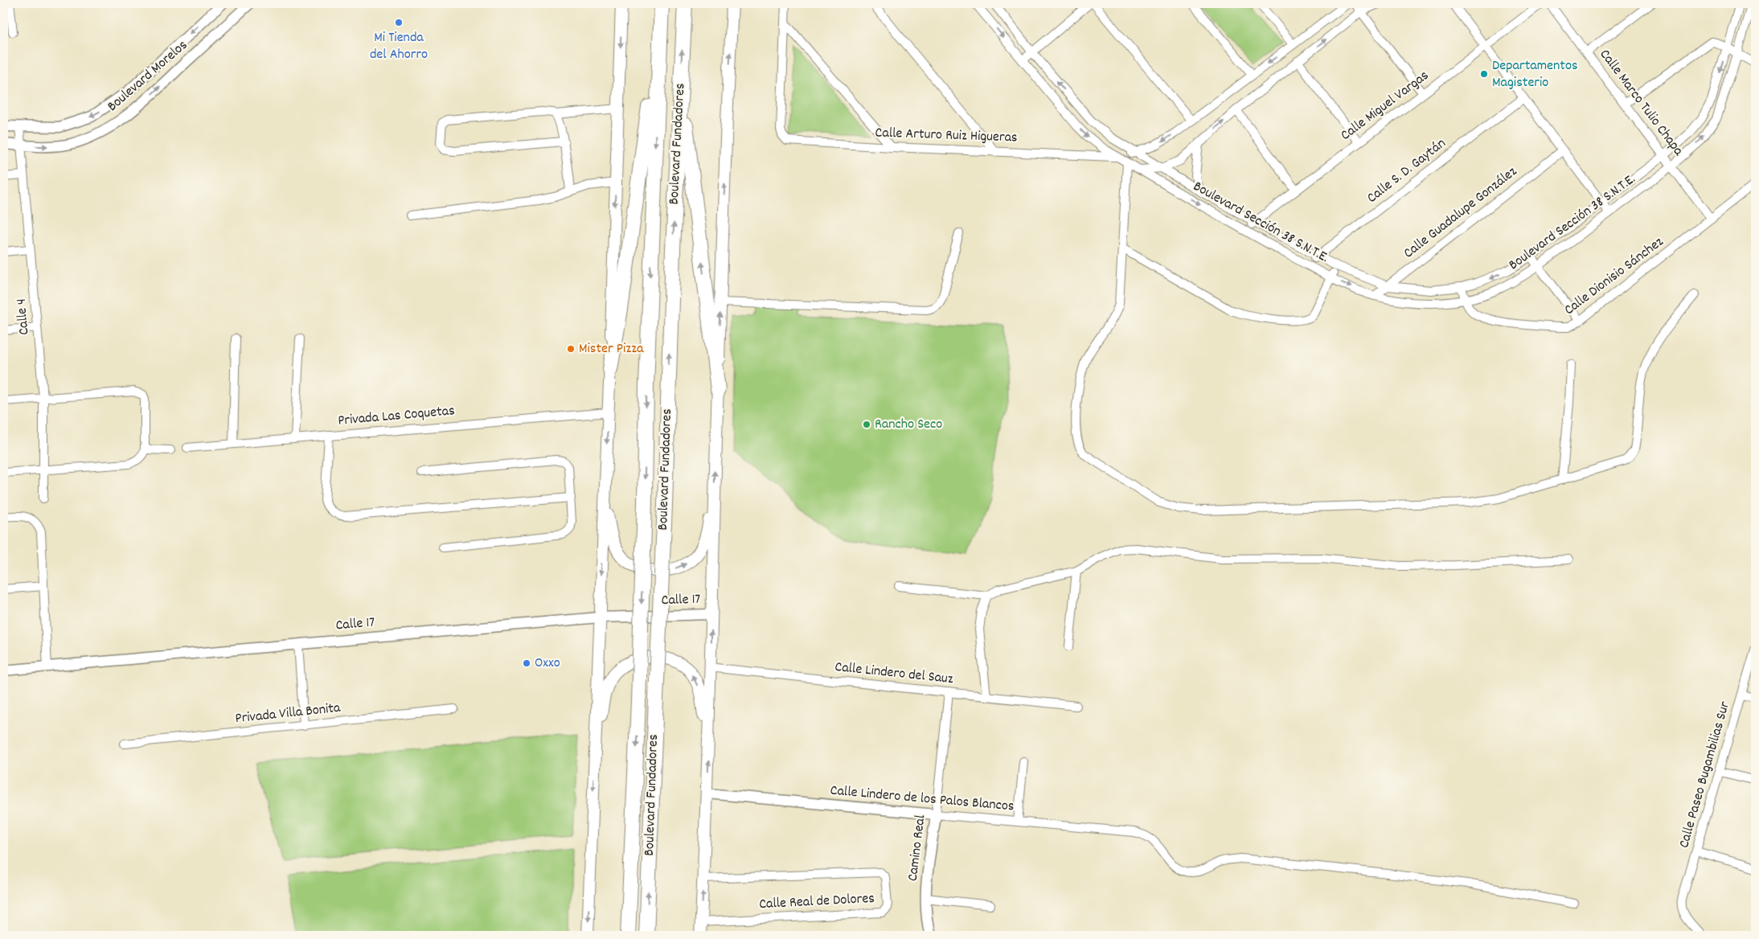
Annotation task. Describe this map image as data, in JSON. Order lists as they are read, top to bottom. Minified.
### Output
{"streets":{"highway":["Boulevard Fundadores"],"street":["Boulevard Morelos","Calle Marco Tulio Chapa","Calle Miguel Vargas","Calle Arturo Ruiz Higueras","Calle S. D. Gaytán","Calle Guadalupe González","Boulevard Sección 38 S.N.T.E.","Calle Dionisio Sánchez","Calle 4","Privada Las Coquetas","Calle 17","Calle Lindero del Sauz","Privada Villa Bonita","Calle Paseo Bugambilias Sur","Calle Lindero de los Palos Blancos","Camino Real","Calle Real de Dolores"]},"crossings":[["Boulevard Morelos","Calle 4"],["Calle Marco Tulio Chapa","Boulevard Sección 38 S.N.T.E."],["Calle Marco Tulio Chapa","Calle Dionisio Sánchez"],["Calle Miguel Vargas","Boulevard Sección 38 S.N.T.E."],["Calle Arturo Ruiz Higueras","Boulevard Sección 38 S.N.T.E."],["Calle S. D. Gaytán","Boulevard Sección 38 S.N.T.E."],["Calle Guadalupe González","Boulevard Sección 38 S.N.T.E."],["Boulevard Sección 38 S.N.T.E.","Calle Dionisio Sánchez"],["Calle Lindero del Sauz","Camino Real"],["Calle Lindero de los Palos Blancos","Camino Real"]],"places":["Mi Tienda del Ahorro","Departamentos Magisterio","Mister Pizza","Rancho Seco","Oxxo"]}
